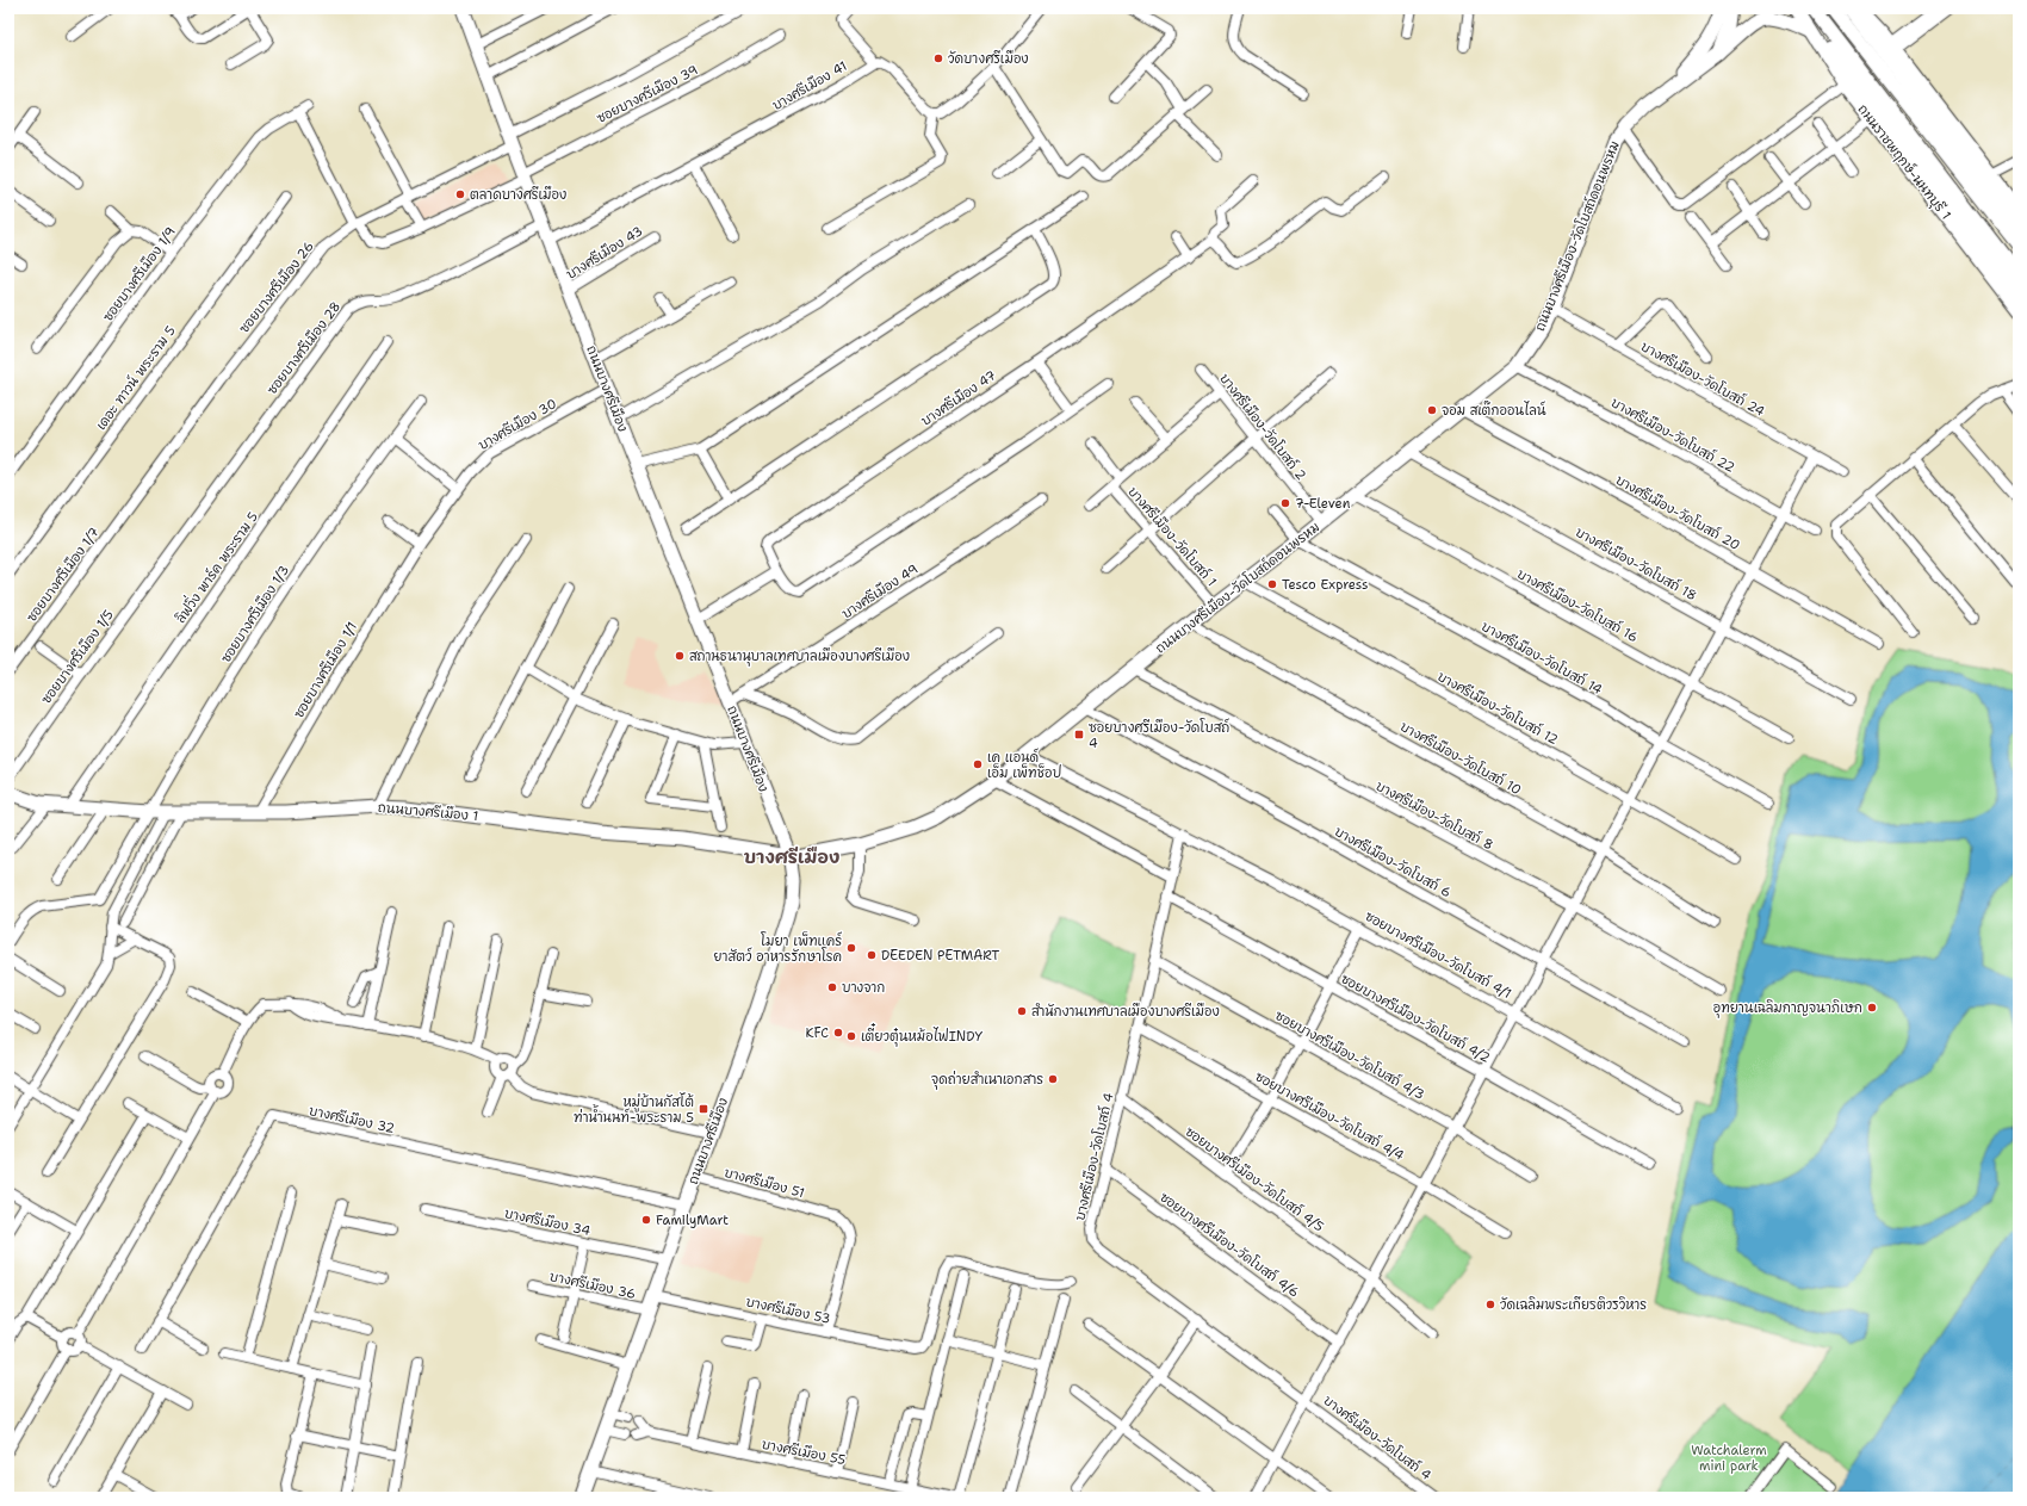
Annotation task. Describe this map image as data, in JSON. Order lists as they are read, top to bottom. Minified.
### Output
{"streets":{"street":["บางศรีเมือง 41","ซอยบางศรีเมือง 39","ถนนราชพฤกษ์-นนทบุรี 1","ถนนบางศรีเมือง-วัดโบสถ์ดอนพรหม","บางศรีเมือง 43","ซอยบางศรีเมือง 1/9","ซอยบางศรีเมือง 26","ซอยบางศรีเมือง 28","เดอะ ทาวน์ พระราม 5","บางศรีเมือง-วัดโบสถ์ 24","ถนนบางศรีเมือง","บางศรีเมือง 47","บางศรีเมือง 30","บางศรีเมือง-วัดโบสถ์ 2","บางศรีเมือง-วัดโบสถ์ 22","บางศรีเมือง-วัดโบสถ์ 20","บางศรีเมือง-วัดโบสถ์ 1","บางศรีเมือง-วัดโบสถ์ 18","ลิฟวิ่ง พาร์ค พระราม 5","ซอยบางศรีเมือง 1/7","บางศรีเมือง 49","บางศรีเมือง-วัดโบสถ์ 16","ซอยบางศรีเมือง 1/3","ซอยบางศรีเมือง 1/5","บางศรีเมือง-วัดโบสถ์ 14","ซอยบางศรีเมือง 1/1","บางศรีเมือง-วัดโบสถ์ 12","บางศรีเมือง-วัดโบสถ์ 10","ถนนบางศรีเมือง 1","บางศรีเมือง-วัดโบสถ์ 8","บางศรีเมือง-วัดโบสถ์ 6","ซอยบางศรีเมือง-วัดโบสถ์ 4/1","ซอยบางศรีเมือง-วัดโบสถ์ 4/2","ซอยบางศรีเมือง-วัดโบสถ์ 4/3","ซอยบางศรีเมือง-วัดโบสถ์ 4/4","บางศรีเมือง 32","บางศรีเมือง-วัดโบสถ์ 4","ซอยบางศรีเมือง-วัดโบสถ์ 4/5","บางศรีเมือง 51","บางศรีเมือง 34","ซอยบางศรีเมือง-วัดโบสถ์ 4/6","บางศรีเมือง 36","บางศรีเมือง 53","บางศรีเมือง 55"]},"crossings":[["บางศรีเมือง 41","ถนนบางศรีเมือง"],["ซอยบางศรีเมือง 39","ซอยบางศรีเมือง 26"],["ซอยบางศรีเมือง 39","ถนนบางศรีเมือง"],["ถนนราชพฤกษ์-นนทบุรี 1","ถนนบางศรีเมือง-วัดโบสถ์ดอนพรหม"],["ถนนบางศรีเมือง-วัดโบสถ์ดอนพรหม","บางศรีเมือง-วัดโบสถ์ 24"],["ถนนบางศรีเมือง-วัดโบสถ์ดอนพรหม","ถนนบางศรีเมือง"],["ถนนบางศรีเมือง-วัดโบสถ์ดอนพรหม","บางศรีเมือง-วัดโบสถ์ 2"],["ถนนบางศรีเมือง-วัดโบสถ์ดอนพรหม","บางศรีเมือง-วัดโบสถ์ 22"],["ถนนบางศรีเมือง-วัดโบสถ์ดอนพรหม","บางศรีเมือง-วัดโบสถ์ 20"],["ถนนบางศรีเมือง-วัดโบสถ์ดอนพรหม","บางศรีเมือง-วัดโบสถ์ 1"],["ถนนบางศรีเมือง-วัดโบสถ์ดอนพรหม","บางศรีเมือง-วัดโบสถ์ 18"],["ถนนบางศรีเมือง-วัดโบสถ์ดอนพรหม","บางศรีเมือง-วัดโบสถ์ 16"],["ถนนบางศรีเมือง-วัดโบสถ์ดอนพรหม","บางศรีเมือง-วัดโบสถ์ 14"],["ถนนบางศรีเมือง-วัดโบสถ์ดอนพรหม","บางศรีเมือง-วัดโบสถ์ 12"],["ถนนบางศรีเมือง-วัดโบสถ์ดอนพรหม","บางศรีเมือง-วัดโบสถ์ 10"],["ถนนบางศรีเมือง-วัดโบสถ์ดอนพรหม","ถนนบางศรีเมือง 1"],["ถนนบางศรีเมือง-วัดโบสถ์ดอนพรหม","บางศรีเมือง-วัดโบสถ์ 8"],["ถนนบางศรีเมือง-วัดโบสถ์ดอนพรหม","บางศรีเมือง-วัดโบสถ์ 6"],["บางศรีเมือง 43","ถนนบางศรีเมือง"],["ซอยบางศรีเมือง 26","ถนนบางศรีเมือง"],["ซอยบางศรีเมือง 26","ซอยบางศรีเมือง 1/7"],["ซอยบางศรีเมือง 28","ถนนบางศรีเมือง"],["ซอยบางศรีเมือง 28","ซอยบางศรีเมือง 1/5"],["ถนนบางศรีเมือง","บางศรีเมือง 30"],["ถนนบางศรีเมือง","บางศรีเมือง 49"],["ถนนบางศรีเมือง","ถนนบางศรีเมือง 1"],["ถนนบางศรีเมือง","บางศรีเมือง 32"],["ถนนบางศรีเมือง","บางศรีเมือง 51"],["ถนนบางศรีเมือง","บางศรีเมือง 34"],["ถนนบางศรีเมือง","บางศรีเมือง 36"],["ถนนบางศรีเมือง","บางศรีเมือง 53"],["บางศรีเมือง 30","ซอยบางศรีเมือง 1/1"],["ลิฟวิ่ง พาร์ค พระราม 5","ถนนบางศรีเมือง 1"],["ซอยบางศรีเมือง 1/3","ถนนบางศรีเมือง 1"],["ซอยบางศรีเมือง 1/1","ถนนบางศรีเมือง 1"],["ซอยบางศรีเมือง-วัดโบสถ์ 4/1","บางศรีเมือง-วัดโบสถ์ 4"],["ซอยบางศรีเมือง-วัดโบสถ์ 4/2","บางศรีเมือง-วัดโบสถ์ 4"],["ซอยบางศรีเมือง-วัดโบสถ์ 4/3","บางศรีเมือง-วัดโบสถ์ 4"],["ซอยบางศรีเมือง-วัดโบสถ์ 4/4","บางศรีเมือง-วัดโบสถ์ 4"],["บางศรีเมือง-วัดโบสถ์ 4","ซอยบางศรีเมือง-วัดโบสถ์ 4/5"],["บางศรีเมือง-วัดโบสถ์ 4","ซอยบางศรีเมือง-วัดโบสถ์ 4/6"],["บางศรีเมือง 51","บางศรีเมือง 53"]],"districts":["บางศรีเมือง"],"parks":["Watchalerm mini park"],"places":{"other":["วัดบางศรีเมือง","ตลาดบางศรีเมือง","จอม สเต๊กออนไลน์","7-Eleven","Tesco Express","สถานธนานุบาลเทศบาลเมืองบางศรีเมือง","เค แอนด์ เอ็ม เพ็ทช็อป","โมยา เพ็ทแคร์ ยาสัตว์ อาหารรักษาโรค","DEEDEN PETMART","บางจาก","อุทยานเฉลิมกาญจนาภิเษก","สำนักงานเทศบาลเมืองบางศรีเมือง","KFC","เตี๋ยวตุ๋นหม้อไฟINDY","จุดถ่ายสำเนาเอกสาร","FamilyMart","วัดเฉลิมพระเกียรติวรวิหาร"],"transit":["ซอยบางศรีเมือง-วัดโบสถ์ 4","หมู่บ้านกัสโต้ ท่าน้ำนนท์-พระราม 5"]}}
